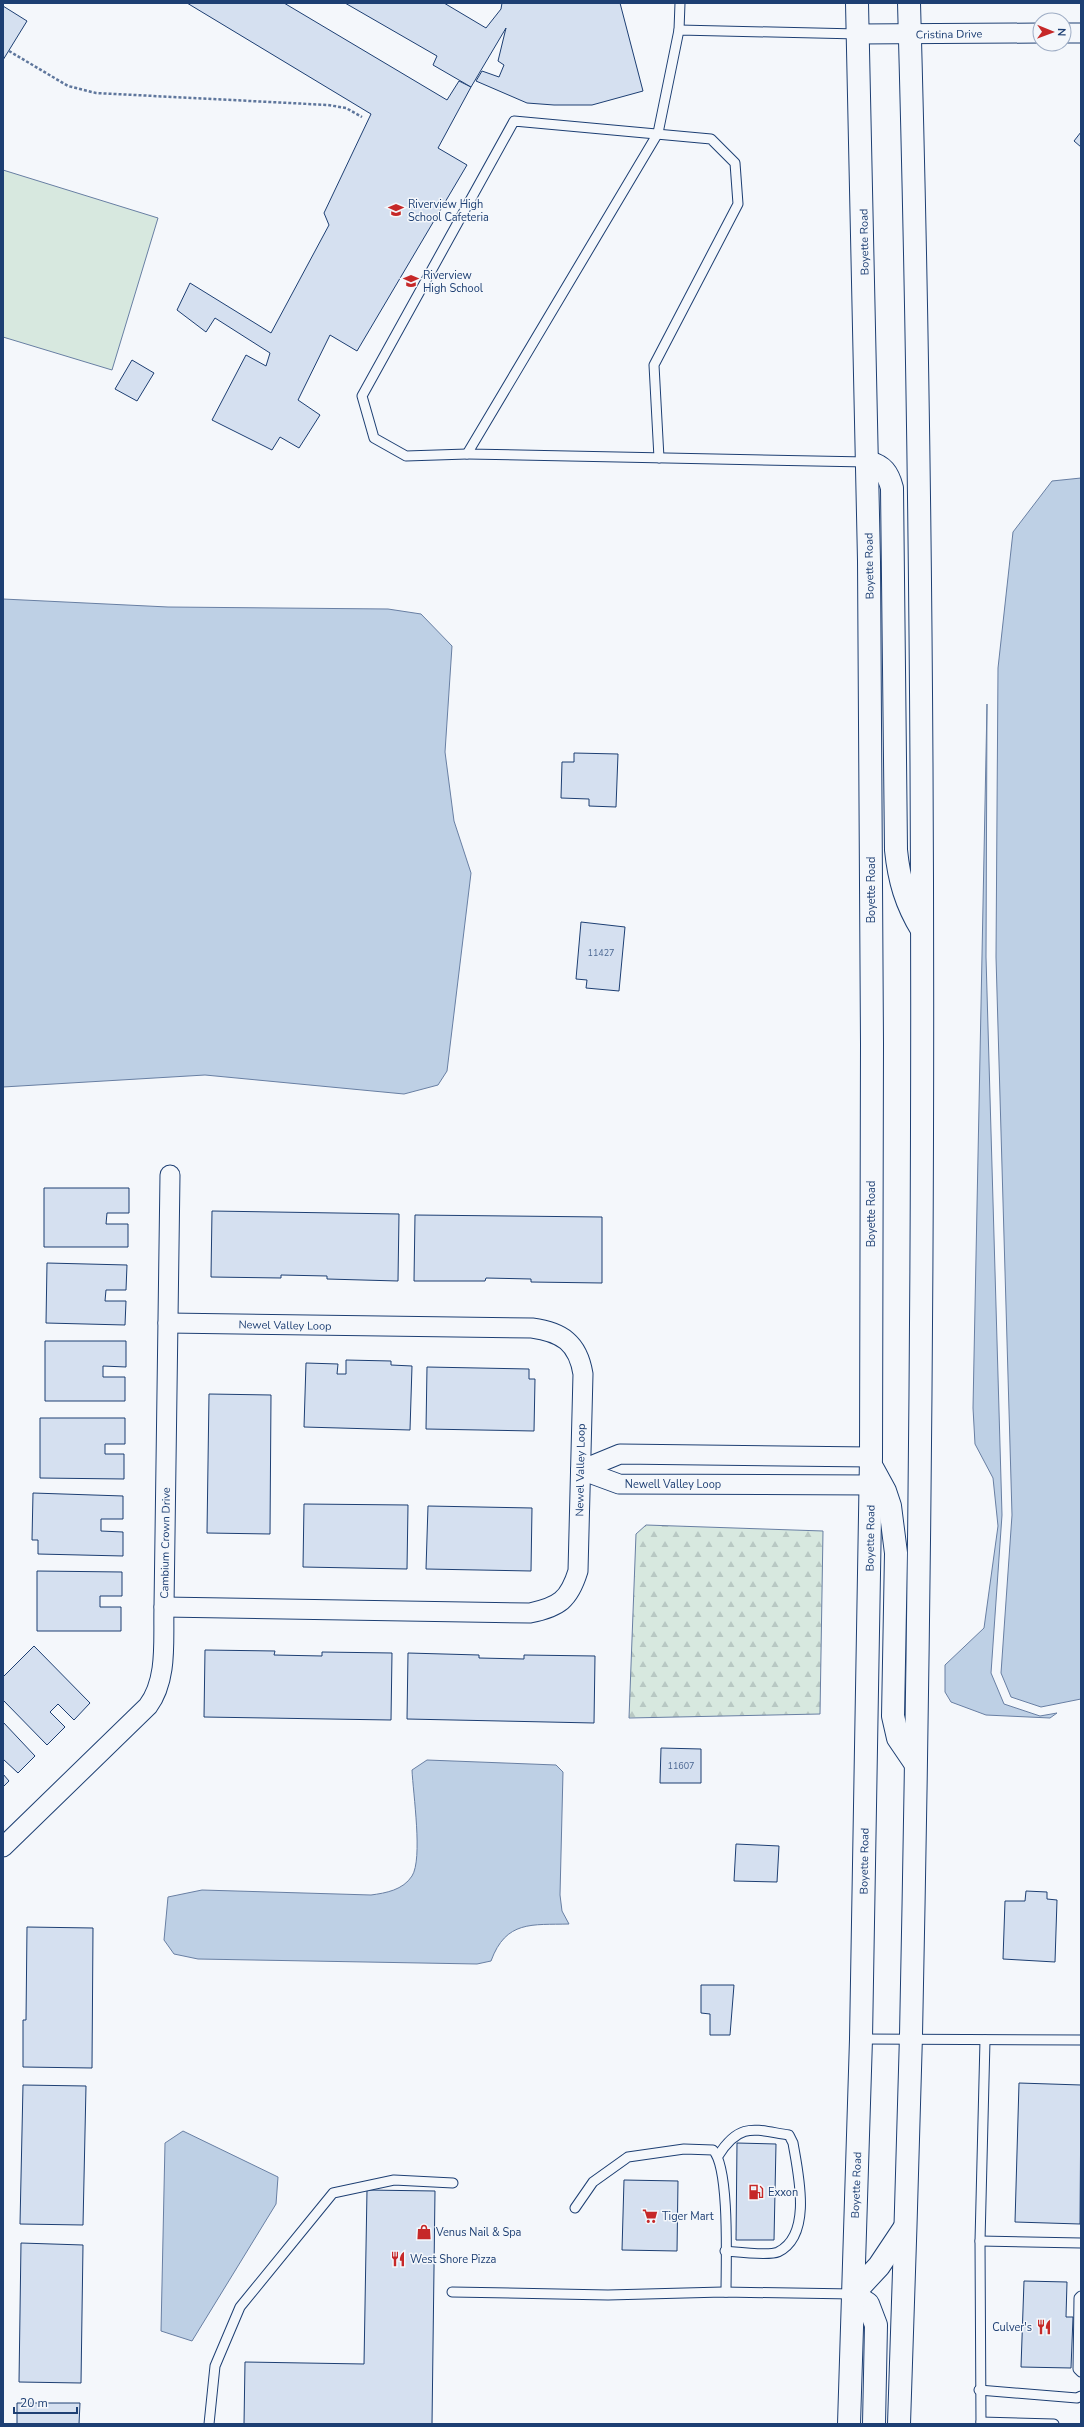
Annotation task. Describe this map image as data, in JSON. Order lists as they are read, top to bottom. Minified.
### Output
{"streets":{"main road":["Boyette Road"],"street":["Cristina Drive","Newel Valley Loop","Newell Valley Loop","Cambium Crown Drive"]},"crossings":[["Cristina Drive","Boyette Road"],["Boyette Road","Newell Valley Loop"],["Newel Valley Loop","Newell Valley Loop"],["Newel Valley Loop","Cambium Crown Drive"]],"places":{"school or university":["Riverview High School Cafeteria","Riverview High School"],"fuel station":["Exxon"],"supermarket":["Tiger Mart"],"shop":["Venus Nail & Spa"],"restaurant":["West Shore Pizza","Culver's"]},"house_numbers":["11427","11607"],"scale_bar":"20 m","north":"right"}
